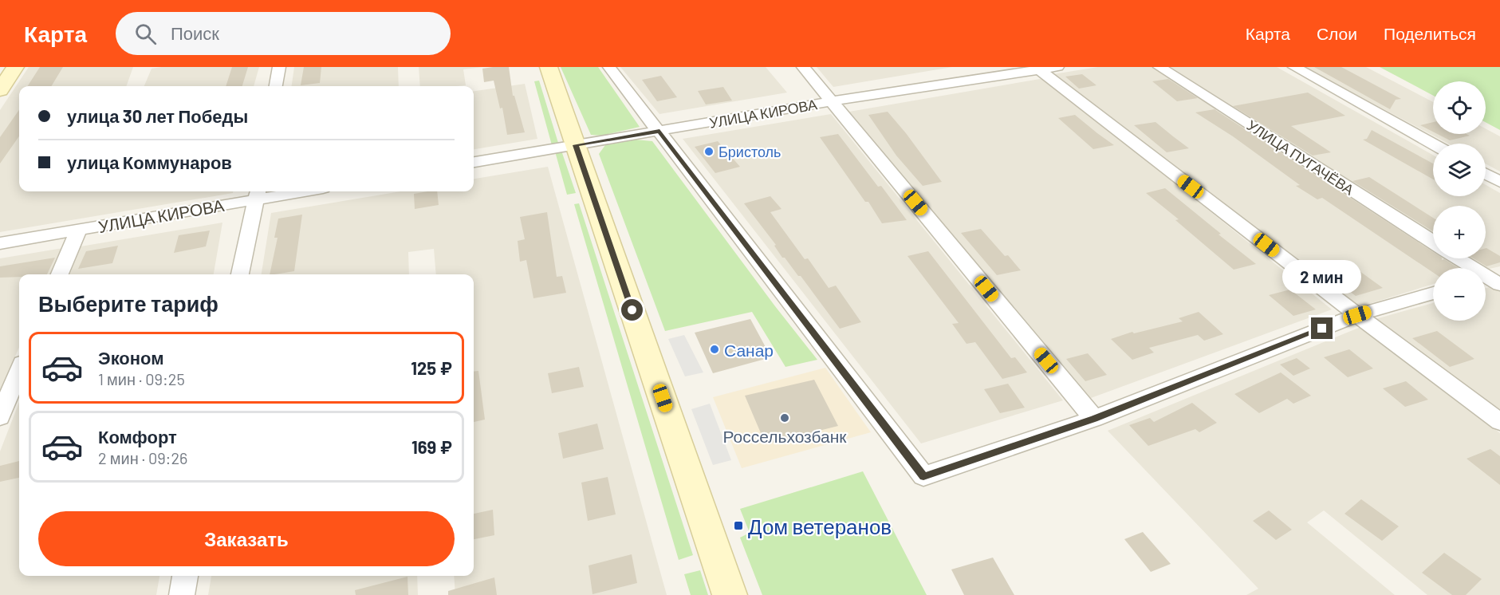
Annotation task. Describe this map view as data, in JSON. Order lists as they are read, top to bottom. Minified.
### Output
{"streets":{"street":["УЛИЦА КИРОВА","УЛИЦА ПУГАЧЁВА"]},"places":{"other":["Бристоль","Санар","Россельхозбанк"],"transit":["Дом ветеранов"]},"page":{"header":"Карта","search":"Поиск","nav":["Карта","Слои","Поделиться"],"map_buttons":["+","−"],"banner":["улица 30 лет Победы","улица Коммунаров"],"bubble":"2 мин","heading":"Выберите тариф","list":[{"name":"Эконом","note":"1 мин · 09:25","value":"125 ₽"},{"name":"Комфорт","note":"2 мин · 09:26","value":"169 ₽"}],"buttons":"Заказать"}}
